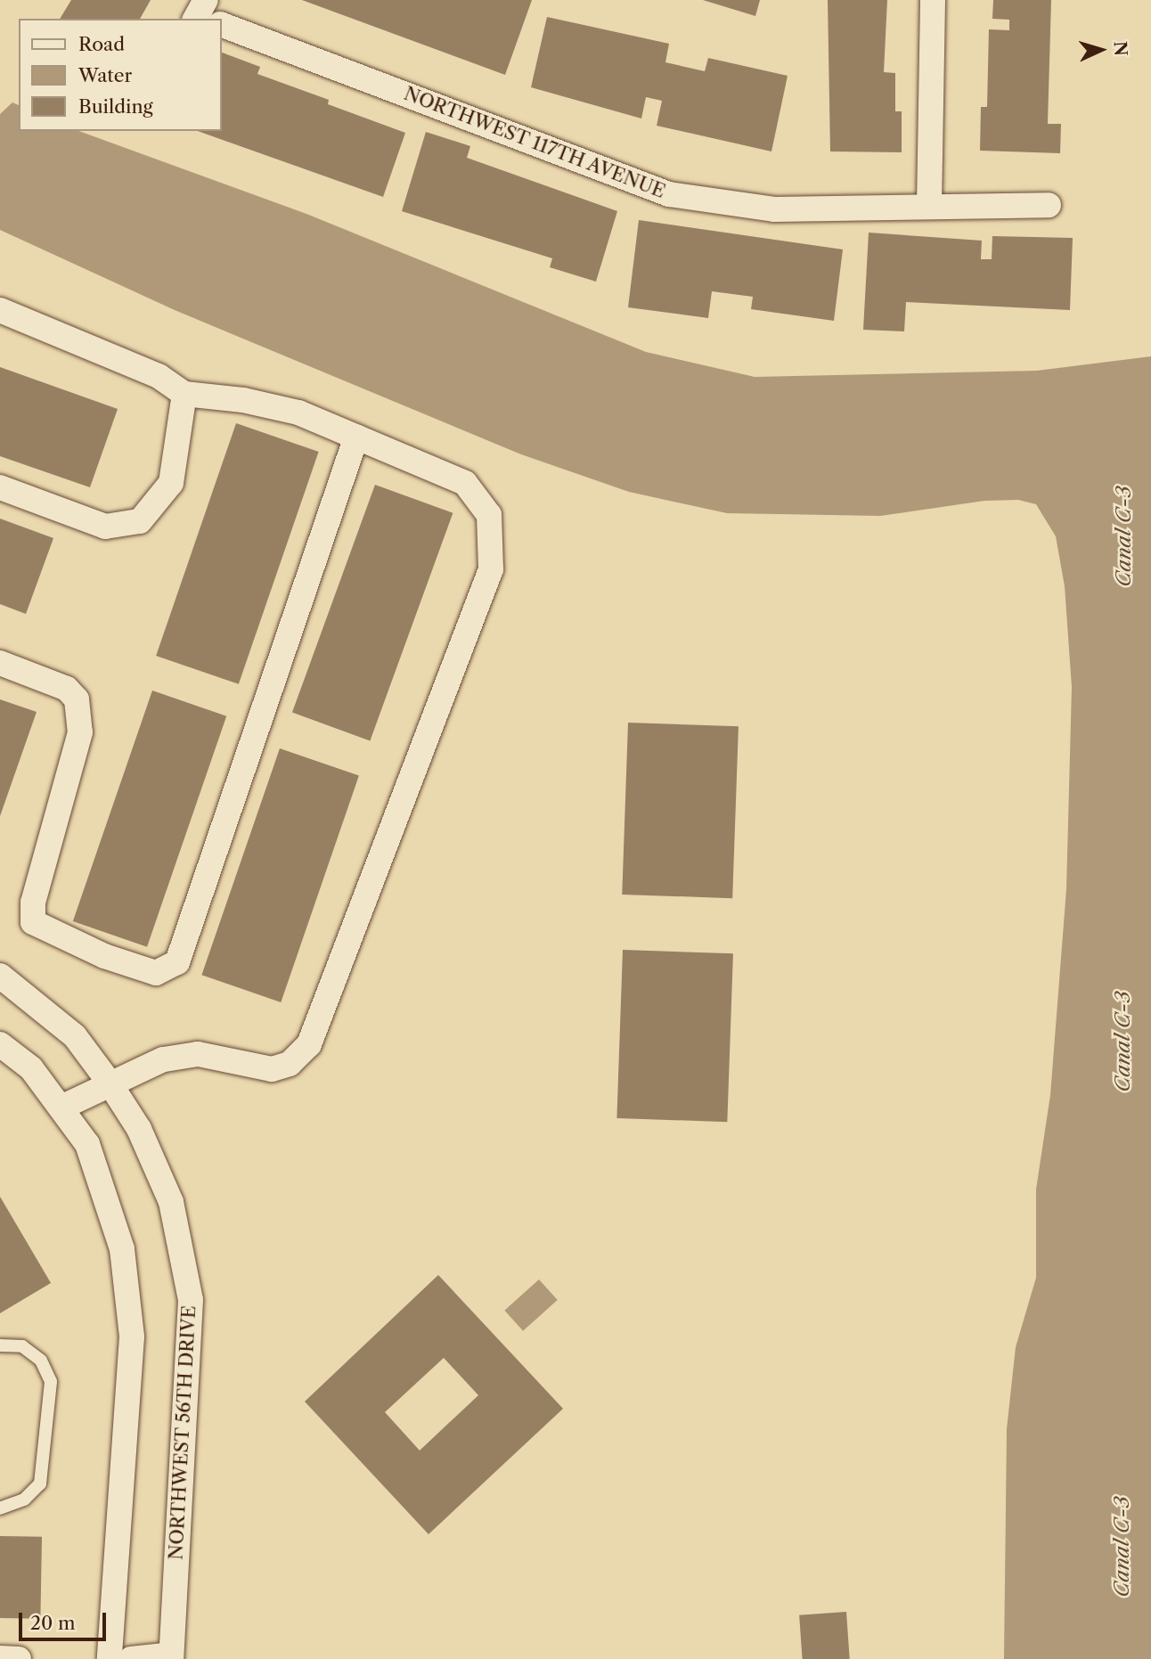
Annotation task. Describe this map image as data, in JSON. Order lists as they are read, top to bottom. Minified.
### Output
{"streets":{"street":["NORTHWEST 117TH AVENUE","NORTHWEST 56TH DRIVE"]},"water":["Canal C-3"],"legend":["Road","Water","Building"],"scale_bar":"20 m","north":"right"}
